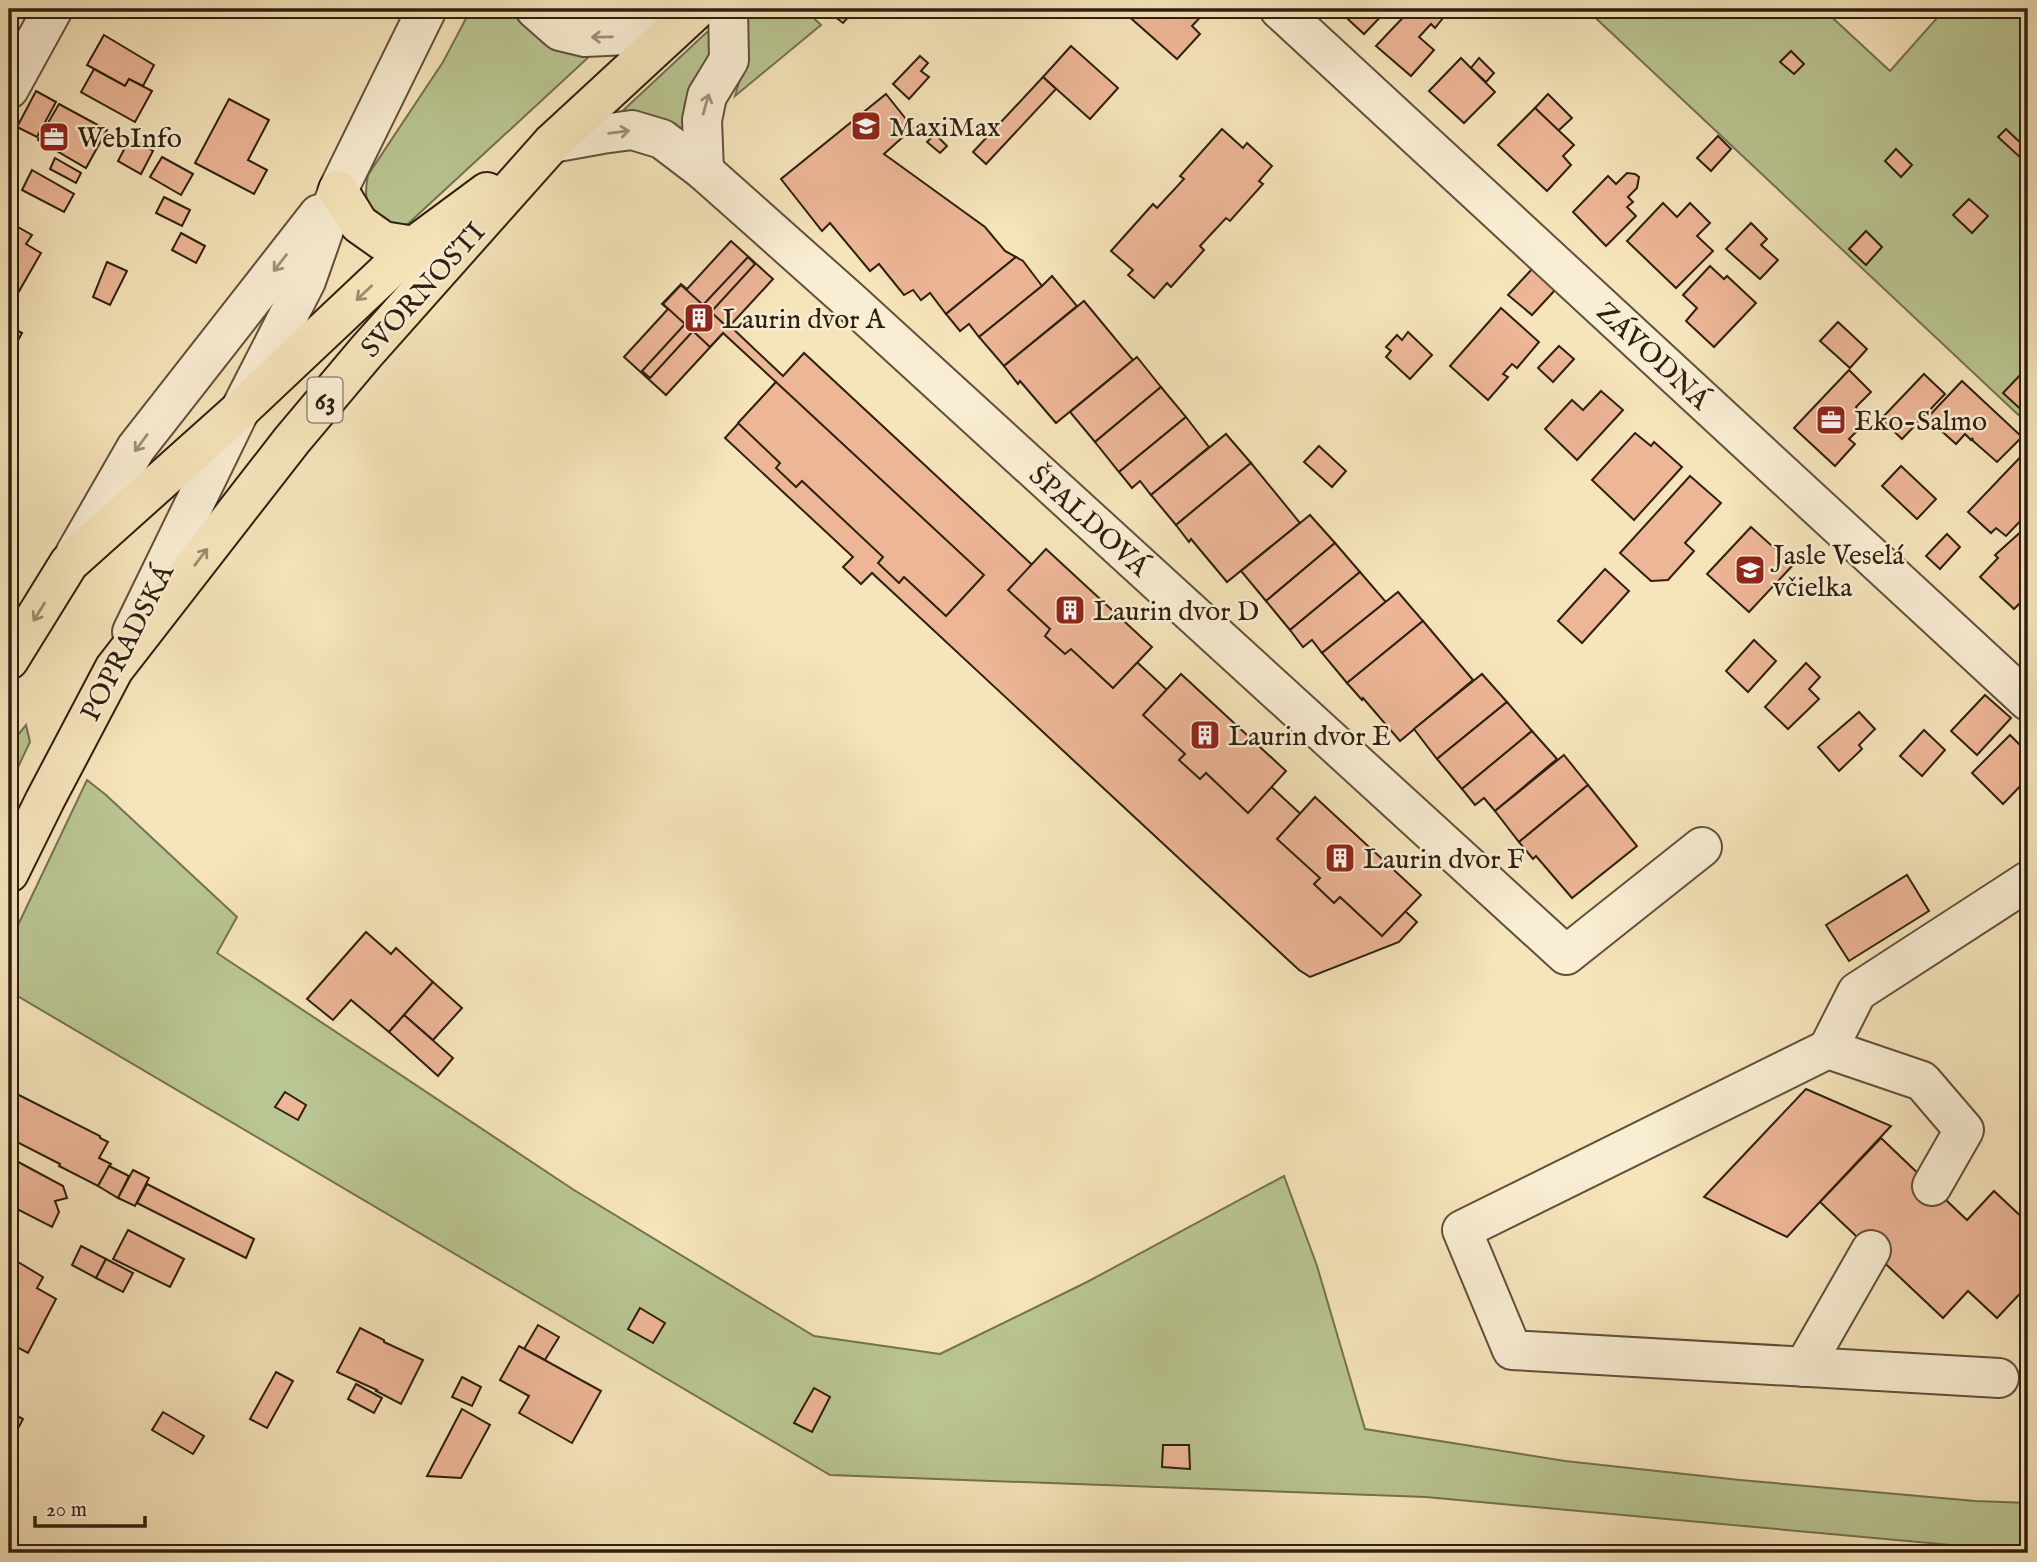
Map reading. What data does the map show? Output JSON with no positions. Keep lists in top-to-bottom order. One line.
{"streets":{"main road":["SVORNOSTI","63","POPRADSKÁ"],"street":["ZÁVODNÁ","ŠPALDOVÁ"]},"crossings":[["SVORNOSTI","ŠPALDOVÁ"],["SVORNOSTI","POPRADSKÁ"]],"places":{"school or university":["MaxiMax","Jasle Veselá včielka"],"office":["WebInfo","Eko-Salmo"],"building":["Laurin dvor A","Laurin dvor D","Laurin dvor E","Laurin dvor F"]},"scale_bar":"20 m"}
